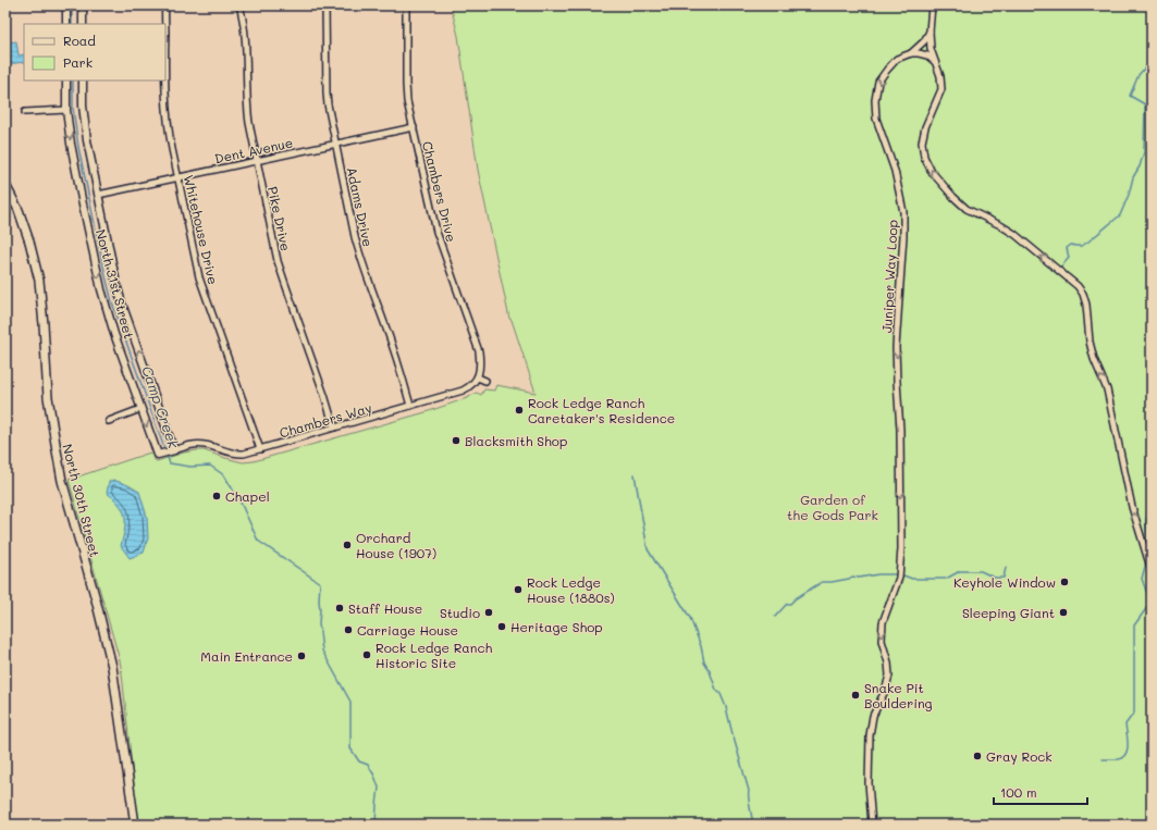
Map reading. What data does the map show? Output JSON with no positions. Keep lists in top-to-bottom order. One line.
{"streets":{"main road":["North 30th Street"],"street":["Dent Avenue","Chambers Drive","Adams Drive","Pike Drive","Whitehouse Drive","Juniper Way Loop","North 31st Street","Chambers Way"]},"crossings":[["Dent Avenue","Chambers Drive"],["Dent Avenue","Adams Drive"],["Dent Avenue","Pike Drive"],["Dent Avenue","Whitehouse Drive"],["Dent Avenue","North 31st Street"],["Chambers Drive","Chambers Way"],["Adams Drive","Chambers Way"],["Pike Drive","Chambers Way"],["Whitehouse Drive","Chambers Way"],["North 31st Street","Chambers Way"]],"one_way":["Juniper Way Loop"],"water":["Camp Creek"],"parks":["Garden of the Gods Park"],"places":["Rock Ledge Ranch Caretaker's Residence","Blacksmith Shop","Chapel","Orchard House (1907)","Keyhole Window","Rock Ledge House (1880s)","Staff House","Studio","Sleeping Giant","Heritage Shop","Carriage House","Rock Ledge Ranch Historic Site","Main Entrance","Snake Pit Bouldering","Gray Rock"],"legend":["Road","Park"],"scale_bar":"100 m"}
